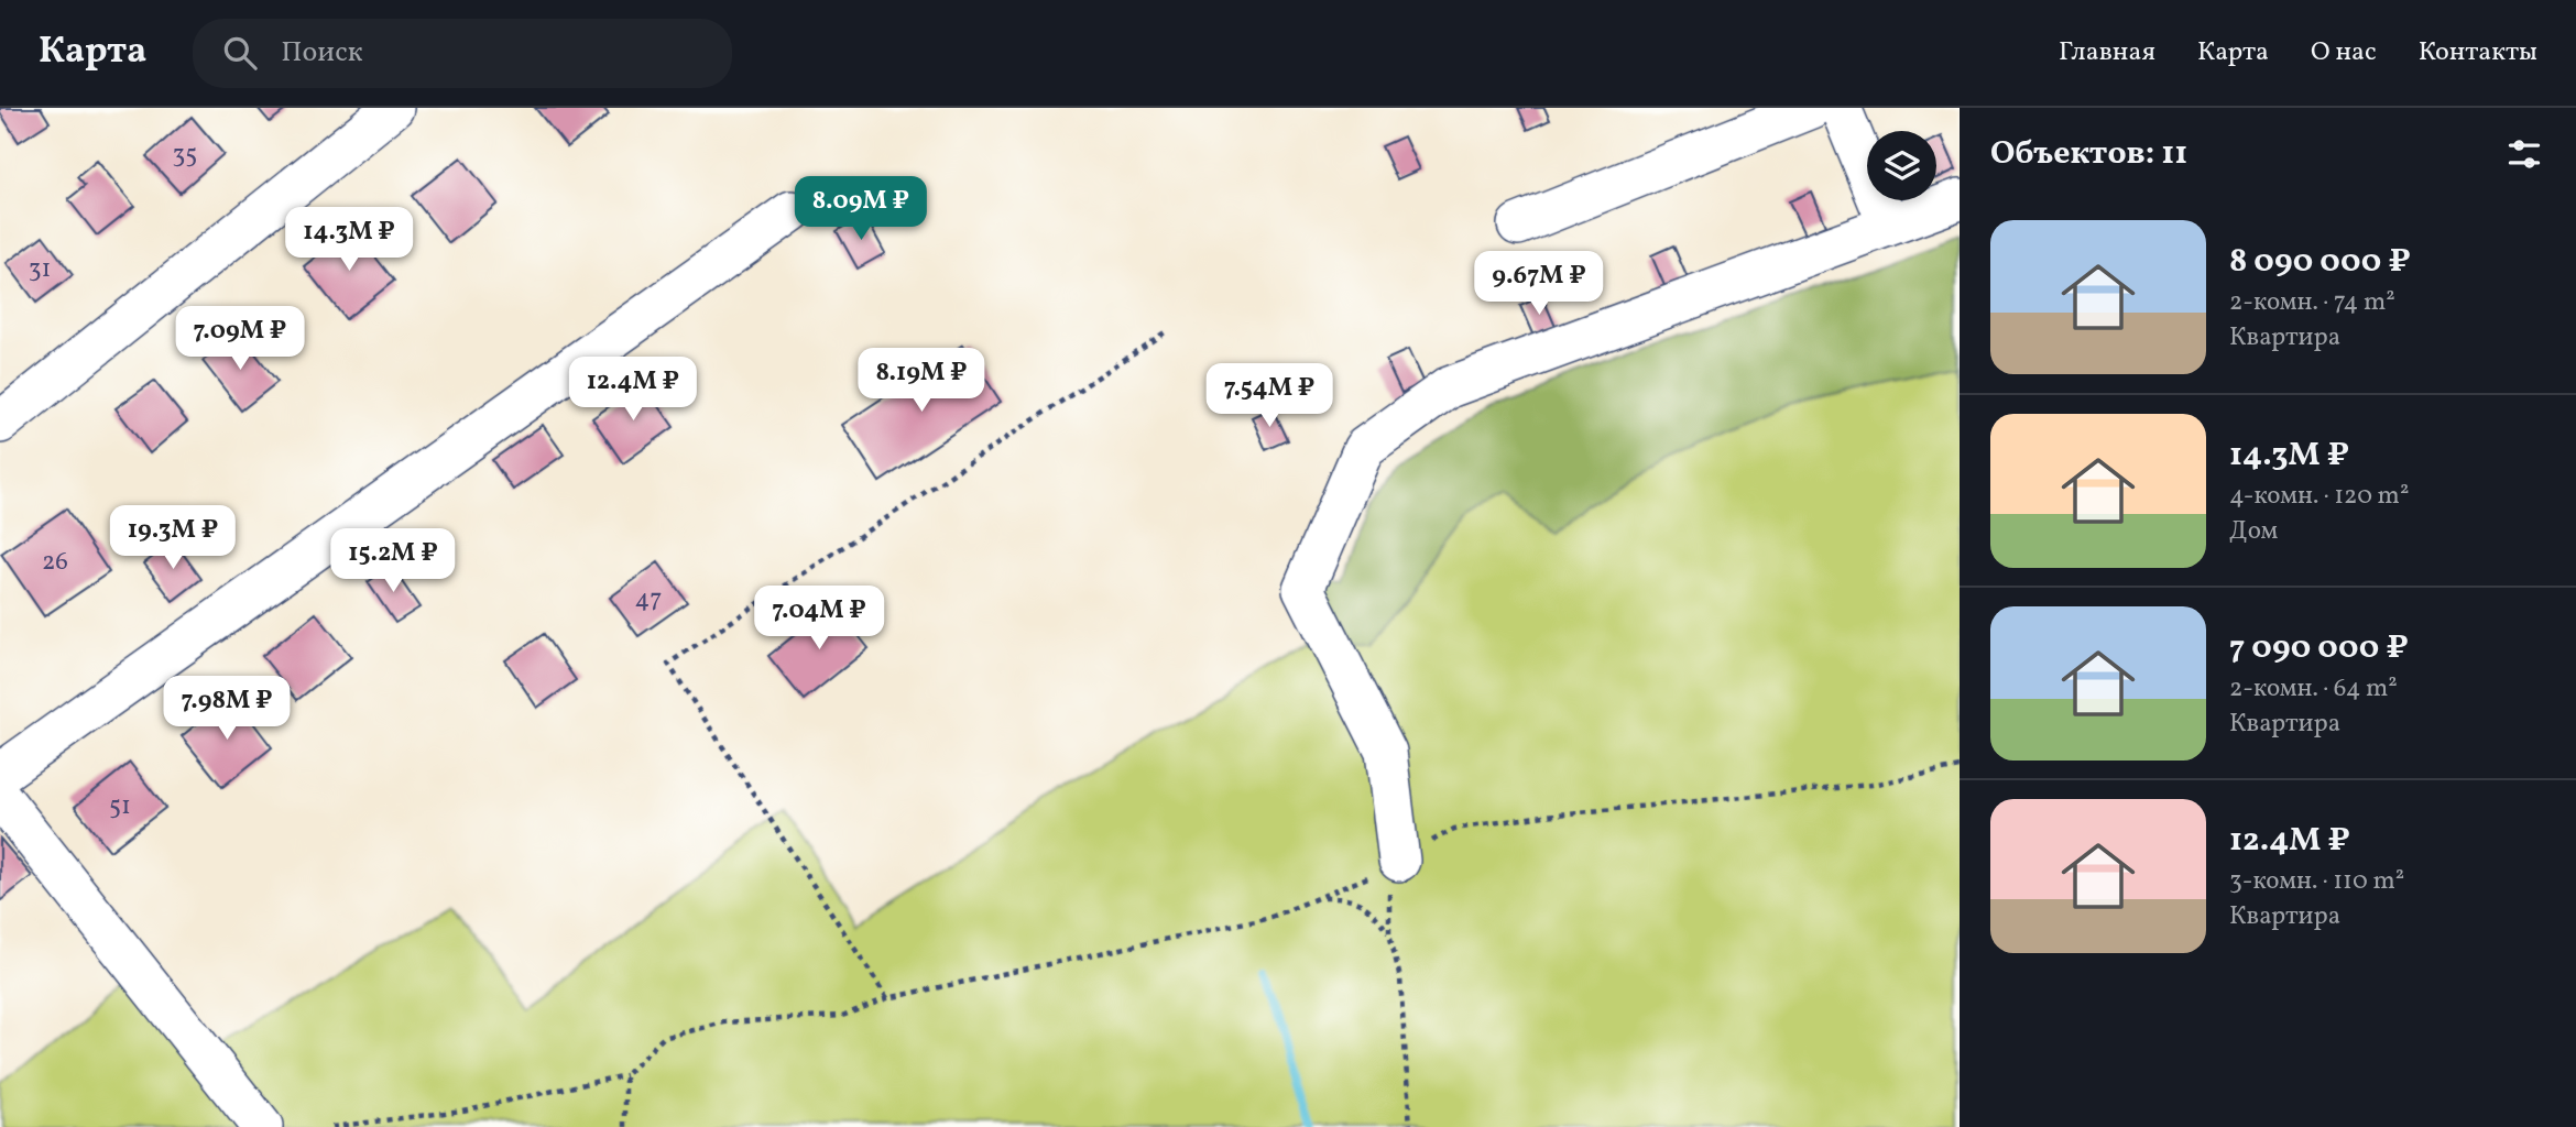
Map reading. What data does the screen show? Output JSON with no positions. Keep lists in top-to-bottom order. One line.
{"house_numbers":["35","31","26","47","51"],"page":{"header":"Карта","search":"Поиск","nav":["Главная","Карта","О нас","Контакты"],"heading":"Объектов: 11","price":["8.09M ₽","14.3M ₽","9.67M ₽","7.09M ₽","8.19M ₽","12.4M ₽","7.54M ₽","19.3M ₽","15.2M ₽","7.04M ₽","7.98M ₽"],"list":[{"name":"8 090 000 ₽","note":"2-комн. · 74 m² · Квартира"},{"name":"14.3M ₽","note":"4-комн. · 120 m² · Дом"},{"name":"7 090 000 ₽","note":"2-комн. · 64 m² · Квартира"},{"name":"12.4M ₽","note":"3-комн. · 110 m² · Квартира"}]}}
